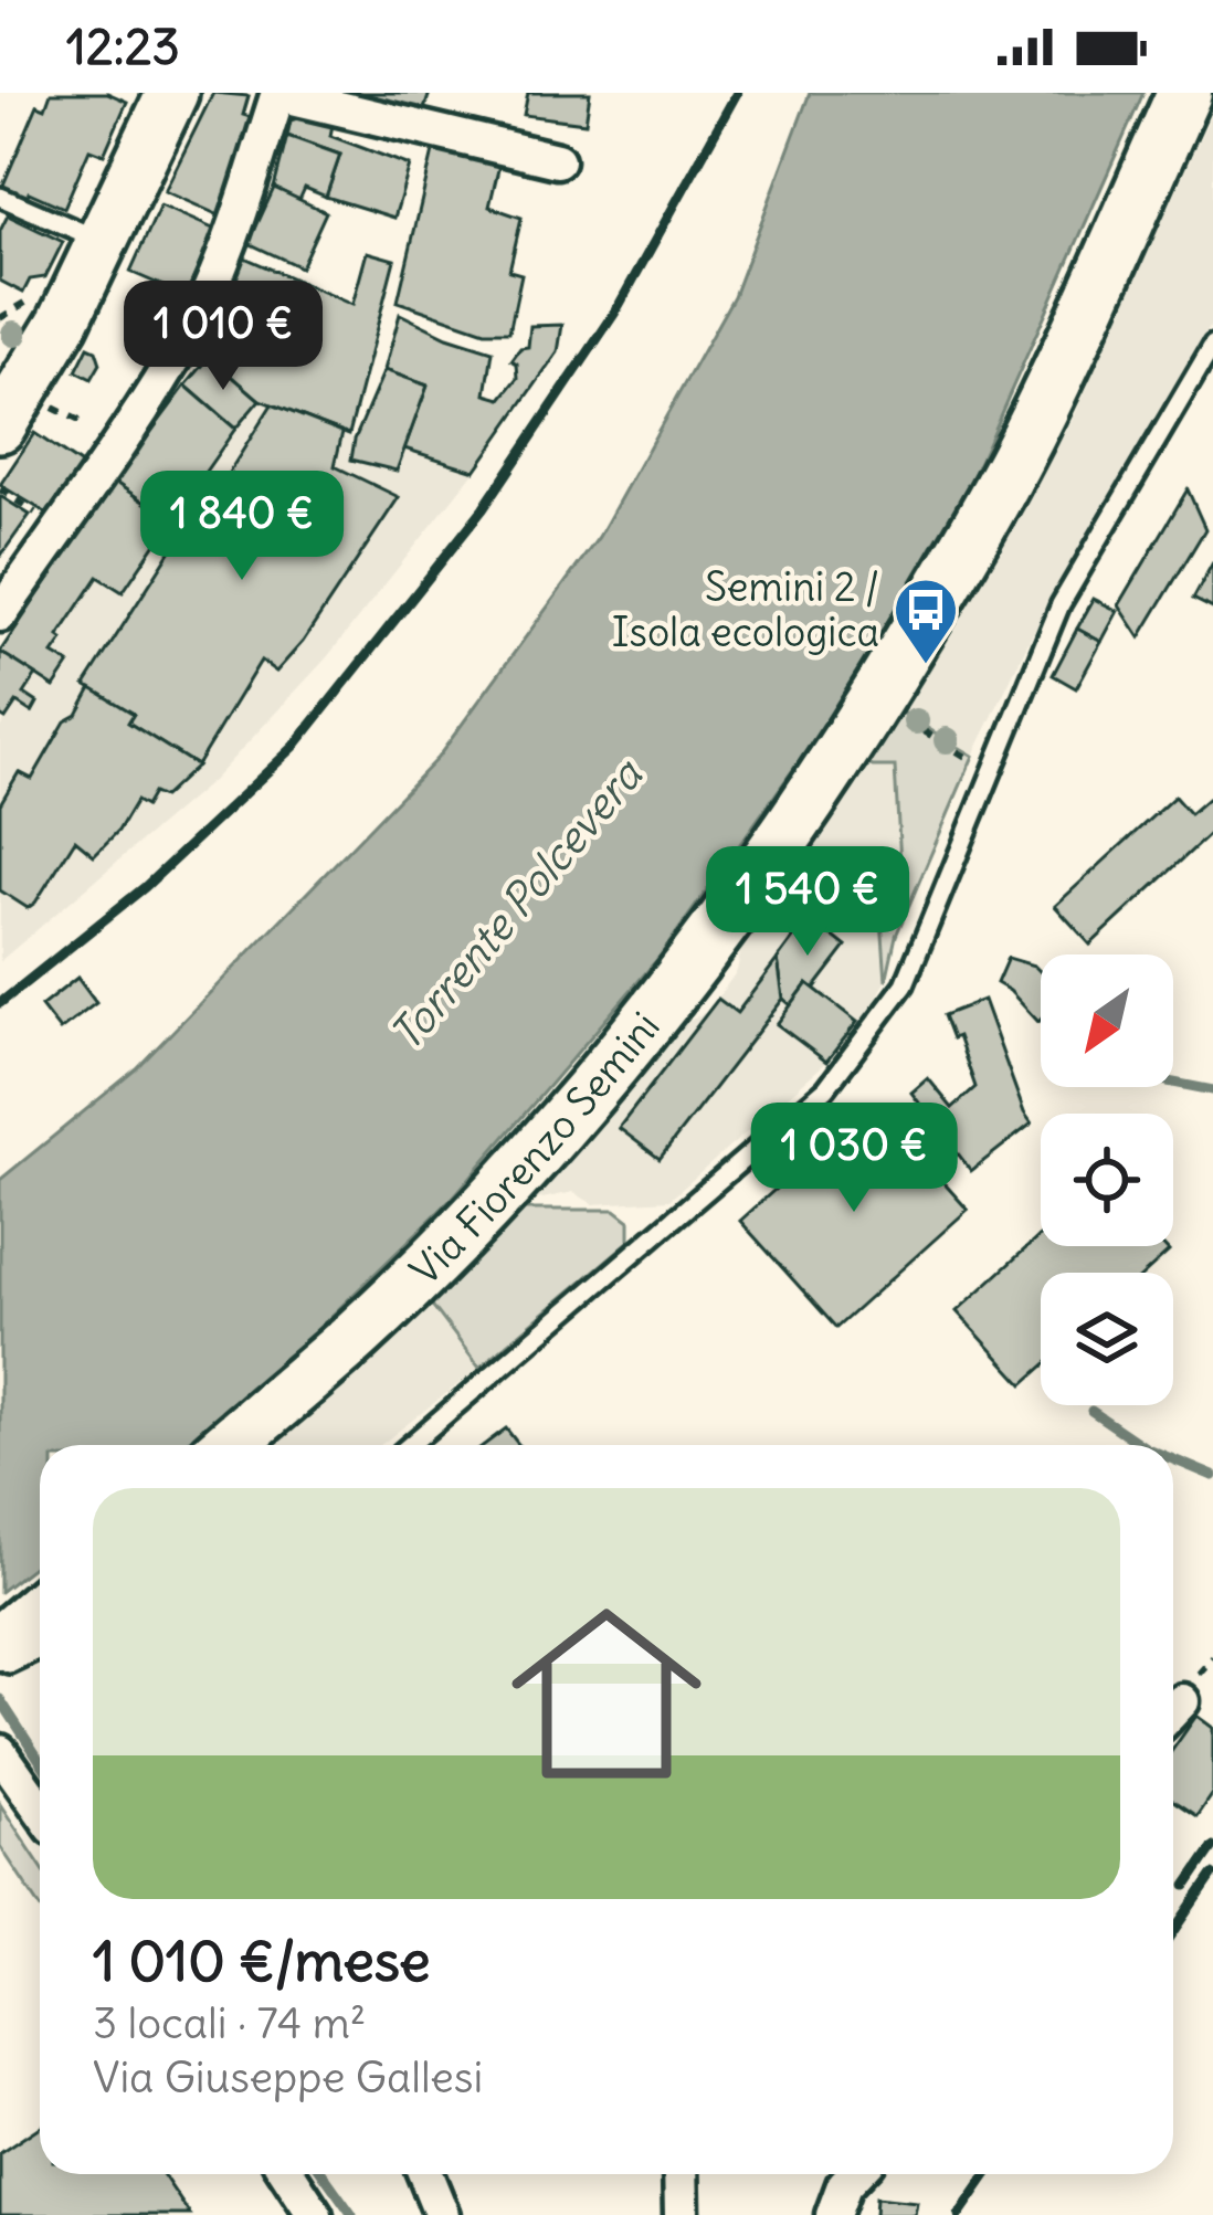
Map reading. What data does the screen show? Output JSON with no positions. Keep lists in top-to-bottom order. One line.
{"streets":{"main road":["Via Fiorenzo Semini"]},"water":["Torrente Polcevera"],"places":{"bus stop":["Semini 2 / Isola ecologica"]},"north":"bottom left","page":{"status":"12:23","price":["1 010 €","1 840 €","1 540 €","1 030 €"],"list":[{"name":"1 010 €/mese","note":"3 locali · 74 m² · Via Giuseppe Gallesi"}]}}
